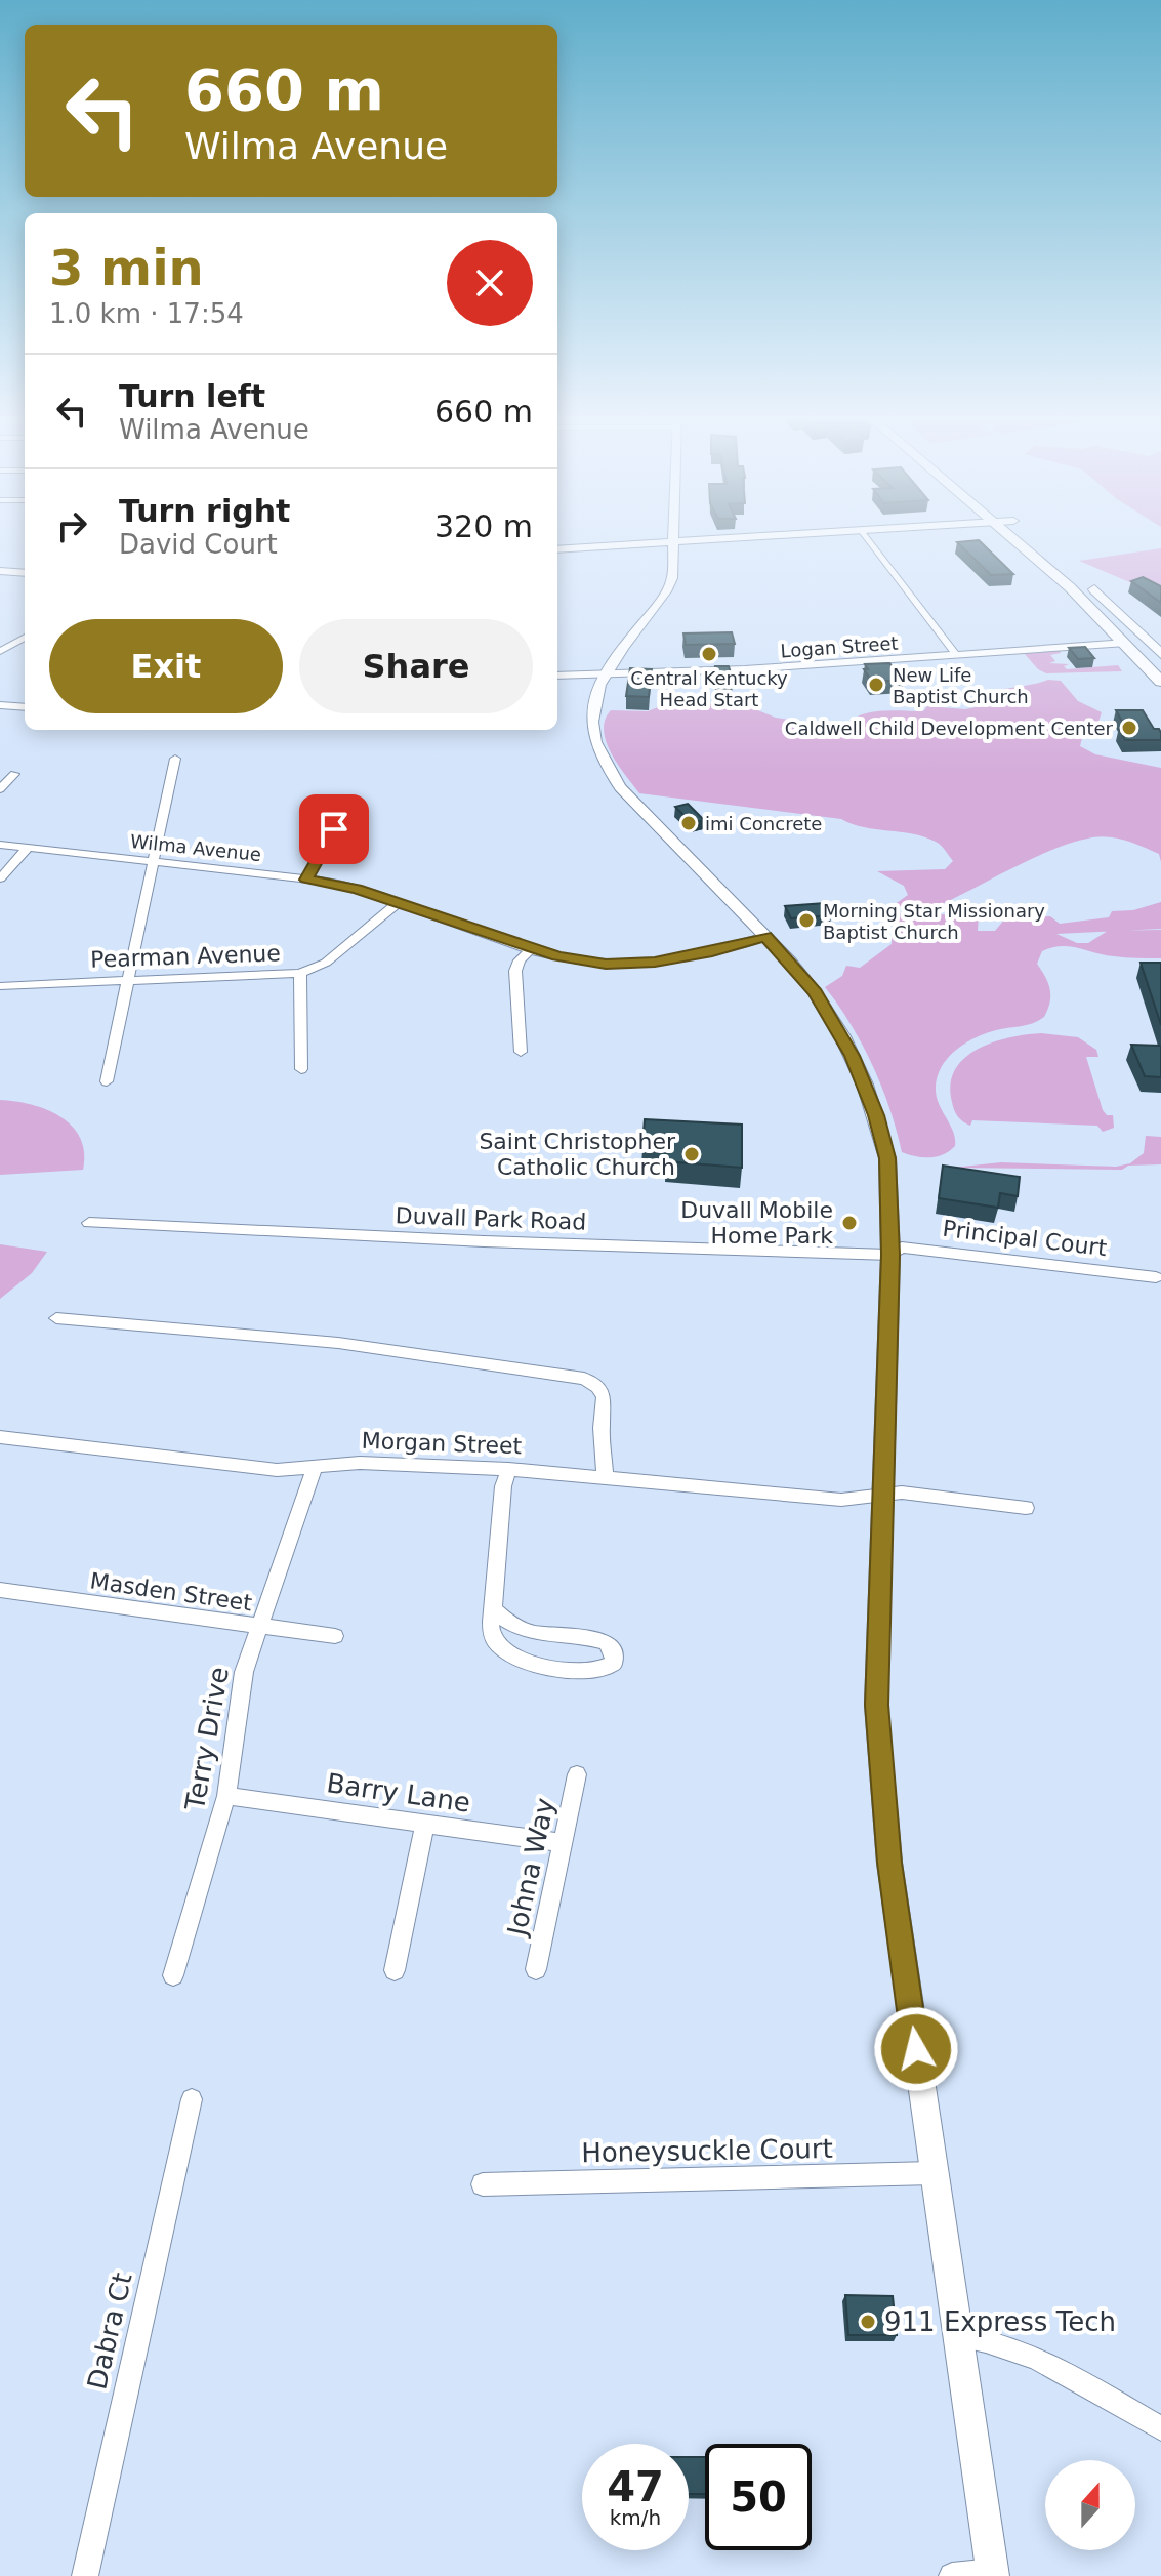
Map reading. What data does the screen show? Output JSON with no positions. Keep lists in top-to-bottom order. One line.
{"streets":{"street":["Logan Street","Wilma Avenue","Pearman Avenue","Duvall Park Road","Principal Court","Morgan Street","Masden Street","Terry Drive","Barry Lane","Johna Way","Honeysuckle Court","Dabra Ct"]},"crossings":[["Wilma Avenue","Pearman Avenue"],["Duvall Park Road","Principal Court"],["Morgan Street","Terry Drive"],["Masden Street","Terry Drive"],["Terry Drive","Barry Lane"],["Barry Lane","Johna Way"]],"places":["Central Kentucky Head Start","New Life Baptist Church","Caldwell Child Development Center","imi Concrete","Morning Star Missionary Baptist Church","Saint Christopher Catholic Church","Duvall Mobile Home Park","911 Express Tech"],"north":"top","page":{"turn":["660 m","Wilma Avenue"],"heading":["3 min","1.0 km · 17:54"],"list":[{"name":"Turn left","note":"Wilma Avenue","value":"660 m"},{"name":"Turn right","note":"David Court","value":"320 m"}],"buttons":["Exit","Share"],"speed":"47 km/h","limit":"50"}}
